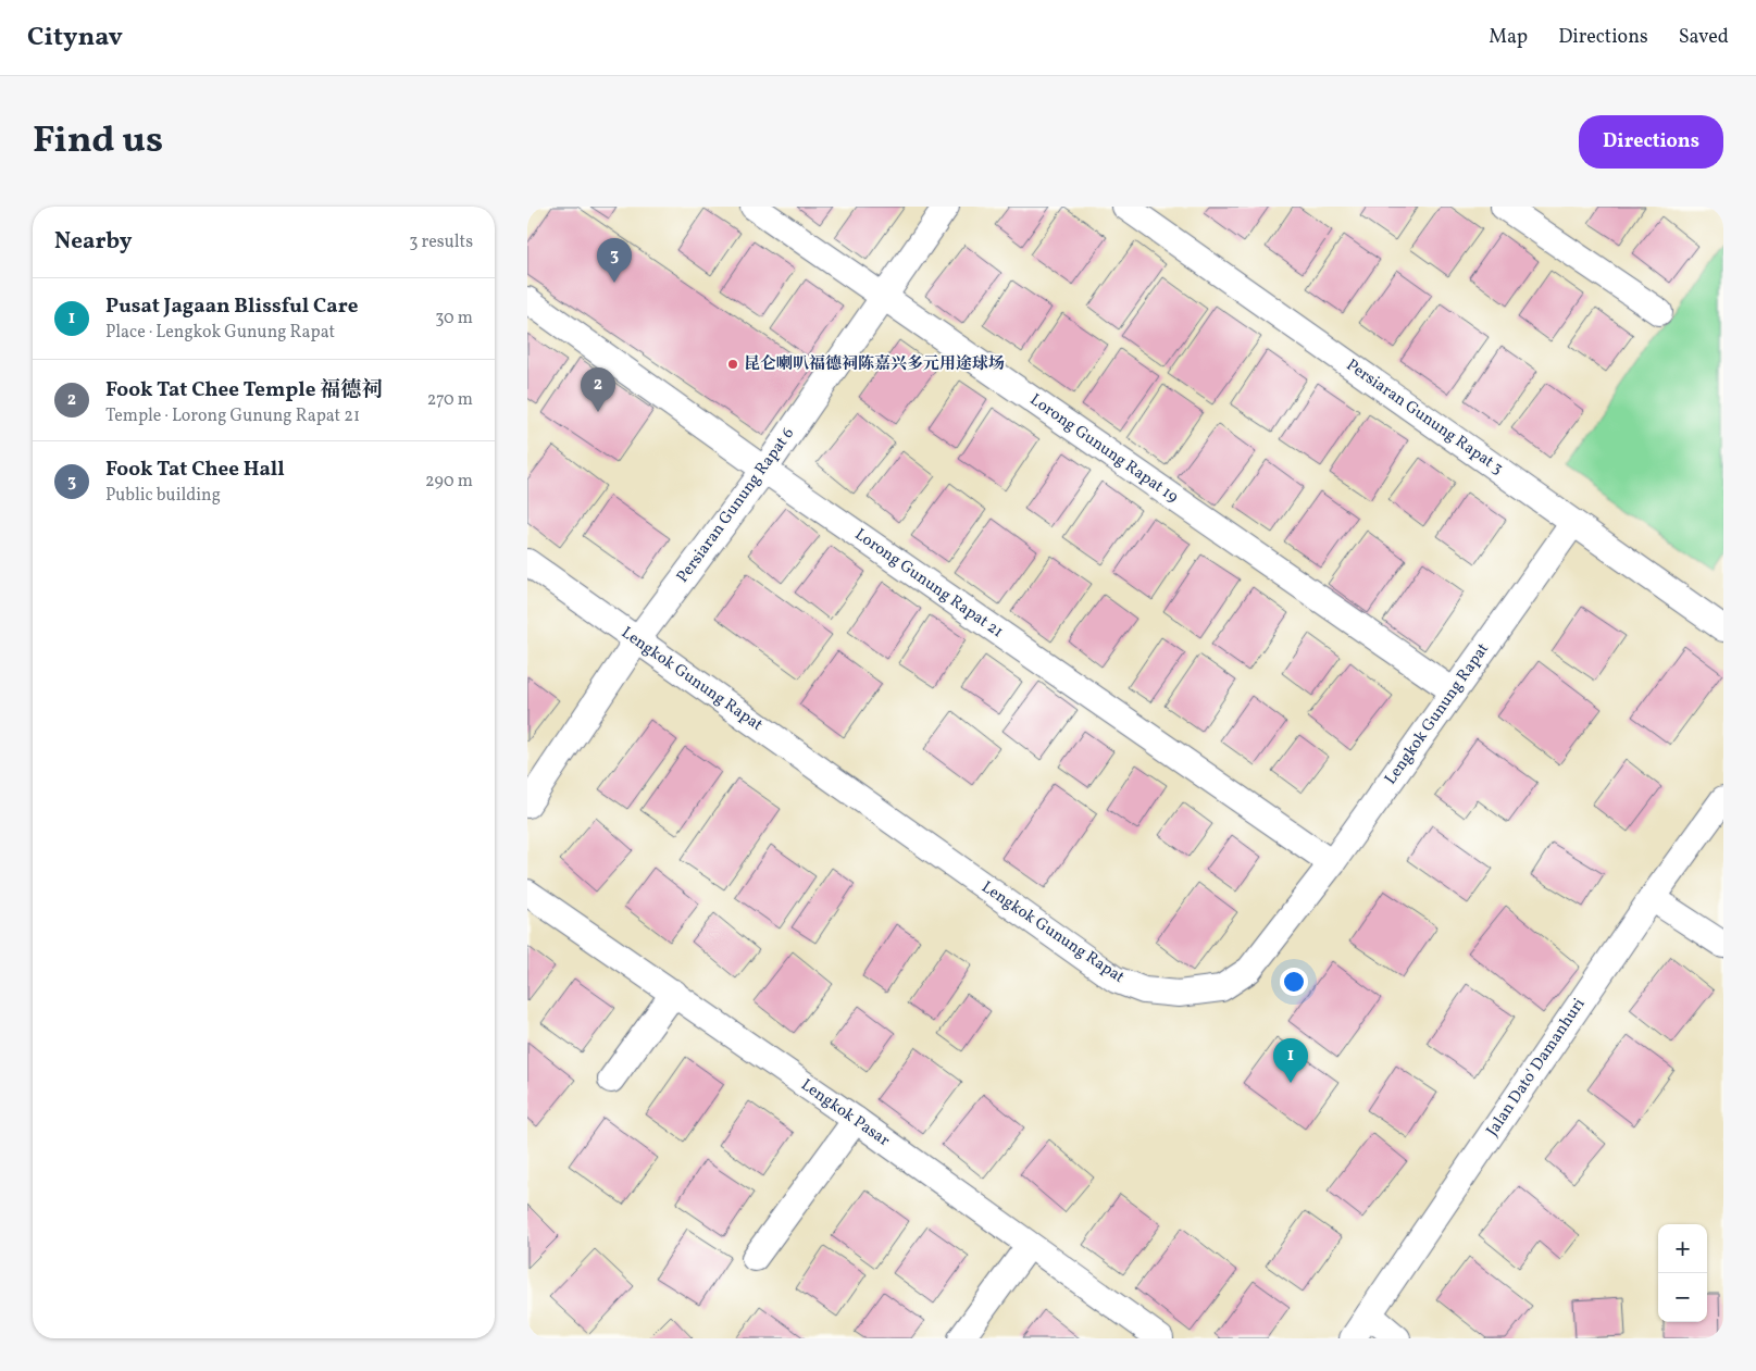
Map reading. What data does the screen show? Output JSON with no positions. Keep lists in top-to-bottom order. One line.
{"streets":{"street":["Persiaran Gunung Rapat 3","Lorong Gunung Rapat 19","Persiaran Gunung Rapat 6","Lorong Gunung Rapat 21","Lengkok Gunung Rapat","Jalan Dato' Damanhuri","Lengkok Pasar"]},"crossings":[["Persiaran Gunung Rapat 3","Lengkok Gunung Rapat"],["Lorong Gunung Rapat 19","Persiaran Gunung Rapat 6"],["Lorong Gunung Rapat 19","Lengkok Gunung Rapat"],["Persiaran Gunung Rapat 6","Lorong Gunung Rapat 21"],["Persiaran Gunung Rapat 6","Lengkok Gunung Rapat"],["Lorong Gunung Rapat 21","Lengkok Gunung Rapat"]],"places":["昆仑喇叭福德祠陈嘉兴多元用途球场"],"page":{"header":"Citynav","nav":["Map","Directions","Saved"],"title":"Find us","buttons":"Directions","heading":["Nearby","3 results"],"pins":["3","2","1"],"list":[{"mark":"1","name":"Pusat Jagaan Blissful Care","note":"Place · Lengkok Gunung Rapat","value":"30 m"},{"mark":"2","name":"Fook Tat Chee Temple 福德祠","note":"Temple · Lorong Gunung Rapat 21","value":"270 m"},{"mark":"3","name":"Fook Tat Chee Hall","note":"Public building","value":"290 m"}],"map_buttons":["+","−"]}}
